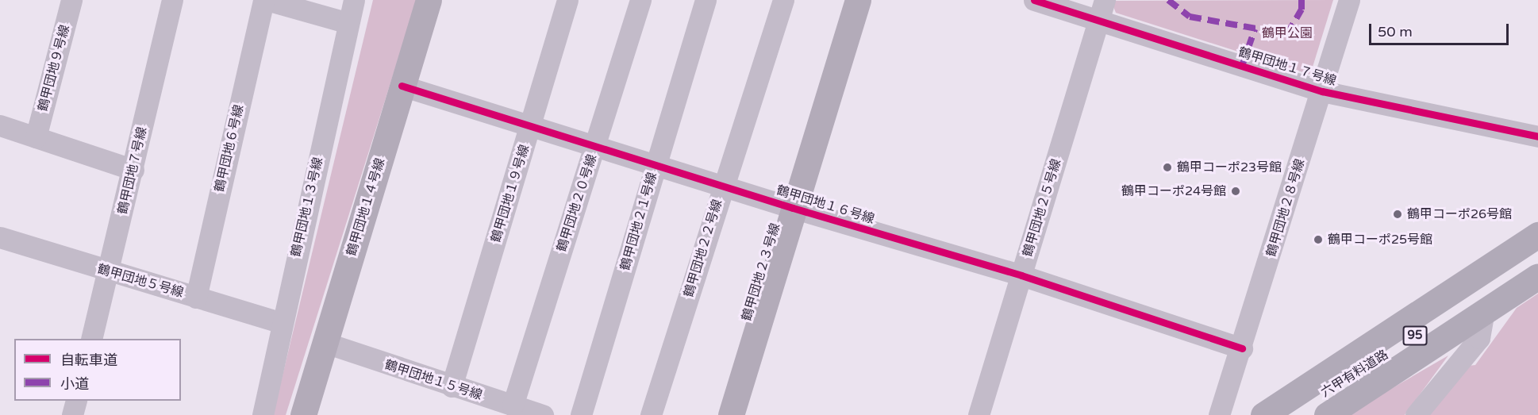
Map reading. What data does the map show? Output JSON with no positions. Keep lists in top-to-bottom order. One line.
{"streets":{"main road":["95","六甲有料道路"],"street":["鶴甲団地１７号線","鶴甲団地９号線","鶴甲団地６号線","鶴甲団地７号線","鶴甲団地１９号線","鶴甲団地２０号線","鶴甲団地１６号線","鶴甲団地１３号線","鶴甲団地１４号線","鶴甲団地２５号線","鶴甲団地２８号線","鶴甲団地２１号線","鶴甲団地２２号線","鶴甲団地２３号線","鶴甲団地５号線","鶴甲団地１５号線"]},"crossings":[["鶴甲団地１７号線","鶴甲団地２５号線"],["鶴甲団地１７号線","鶴甲団地２８号線"],["鶴甲団地６号線","鶴甲団地５号線"],["鶴甲団地７号線","鶴甲団地５号線"],["鶴甲団地１９号線","鶴甲団地１６号線"],["鶴甲団地１９号線","鶴甲団地１５号線"],["鶴甲団地２０号線","鶴甲団地１６号線"],["鶴甲団地２０号線","鶴甲団地１５号線"],["鶴甲団地１６号線","鶴甲団地１４号線"],["鶴甲団地１６号線","鶴甲団地２５号線"],["鶴甲団地１６号線","鶴甲団地２８号線"],["鶴甲団地１６号線","鶴甲団地２１号線"],["鶴甲団地１６号線","鶴甲団地２２号線"],["鶴甲団地１６号線","鶴甲団地２３号線"],["鶴甲団地１３号線","鶴甲団地５号線"],["鶴甲団地１４号線","鶴甲団地１５号線"]],"parks":["鶴甲公園"],"places":["鶴甲コーポ23号館","鶴甲コーポ24号館","鶴甲コーポ26号館","鶴甲コーポ25号館"],"legend":["自転車道","小道"],"scale_bar":"50 m"}
